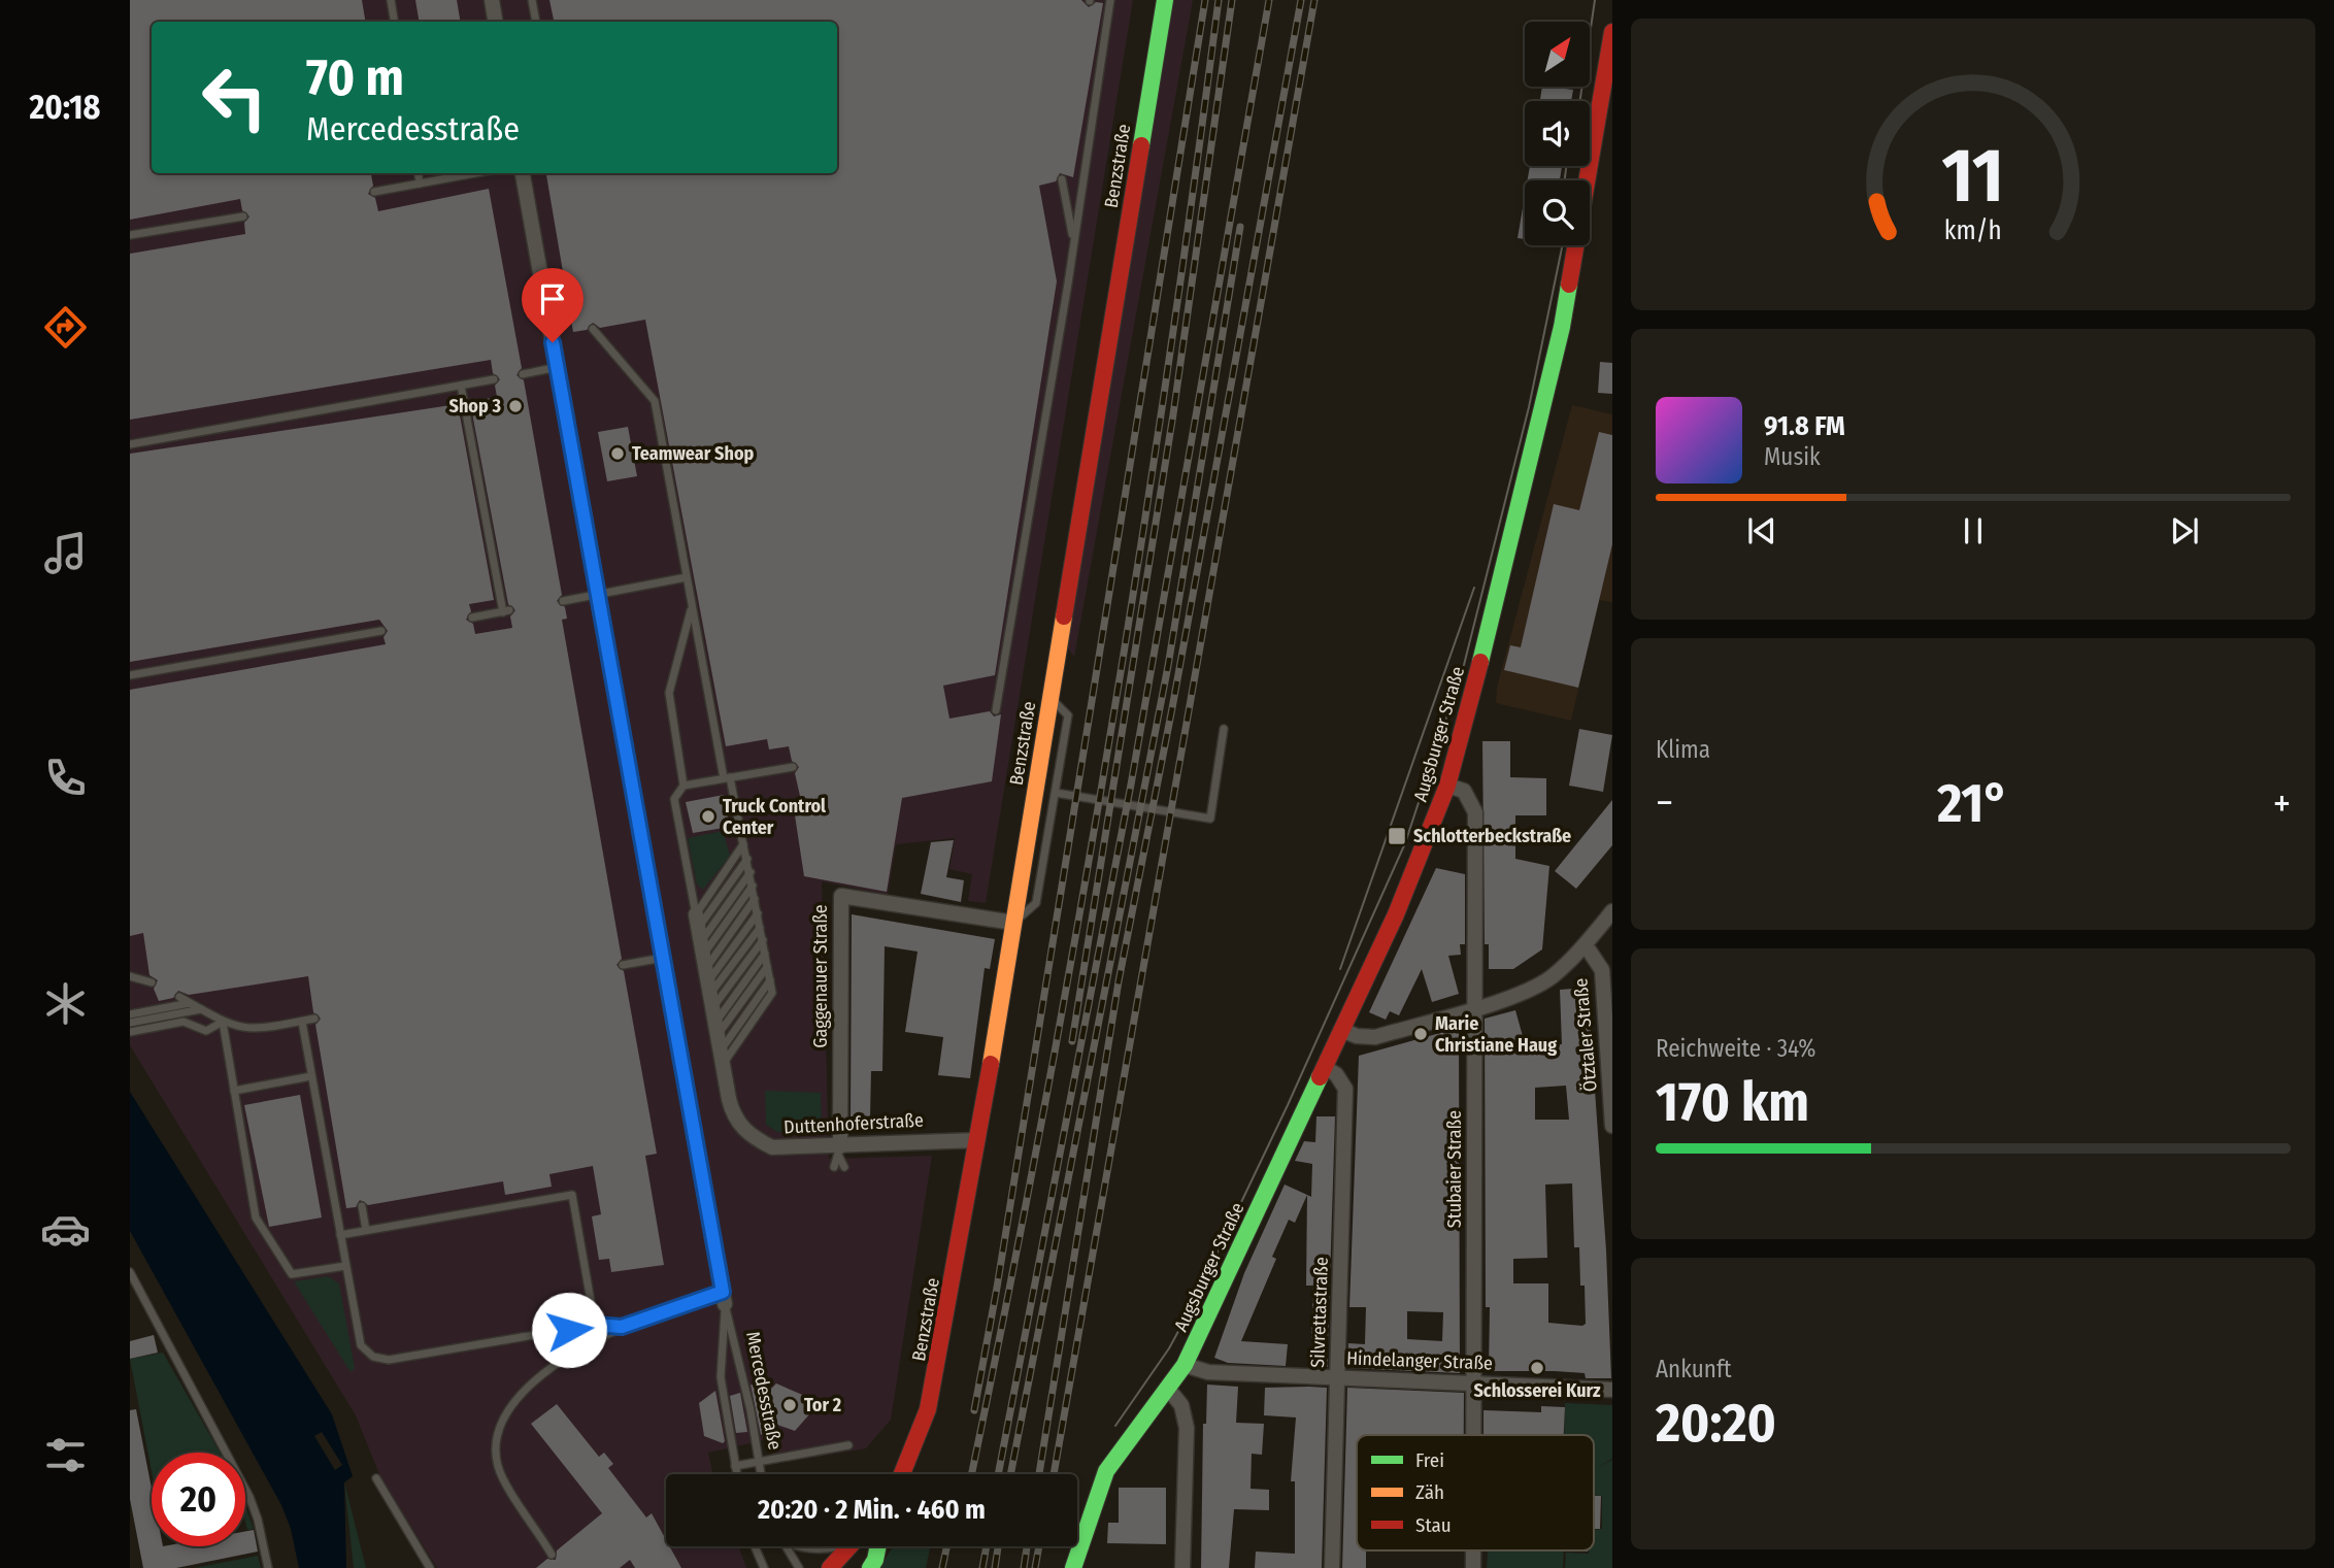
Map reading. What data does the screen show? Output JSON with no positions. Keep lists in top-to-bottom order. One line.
{"streets":{"main road":["Benzstraße","Augsburger Straße"],"street":["Gaggenauer Straße","Ötztaler Straße","Duttenhoferstraße","Stubaier Straße","Silvrettastraße","Hindelanger Straße","Mercedesstraße"]},"crossings":[["Benzstraße","Gaggenauer Straße"],["Benzstraße","Duttenhoferstraße"],["Augsburger Straße","Stubaier Straße"],["Augsburger Straße","Silvrettastraße"],["Augsburger Straße","Hindelanger Straße"],["Gaggenauer Straße","Duttenhoferstraße"],["Stubaier Straße","Hindelanger Straße"],["Silvrettastraße","Hindelanger Straße"]],"places":{"other":["Shop 3","Teamwear Shop","Truck Control Center","Marie Christiane Haug","Schlosserei Kurz","Tor 2"],"transit":["Schlotterbeckstraße"]},"legend":["Frei","Zäh","Stau"],"north":"top right","page":{"tabs":"20:18","turn":["70 m","Mercedesstraße"],"song":["91.8 FM","Musik"],"tile":["Klima",["Reichweite · 34%","170 km"],["Ankunft","20:20"]],"heat":["−","21°","+"],"limit":"20","trip":"20:20 · 2 Min. · 460 m","gauge":["11","km/h"]}}
